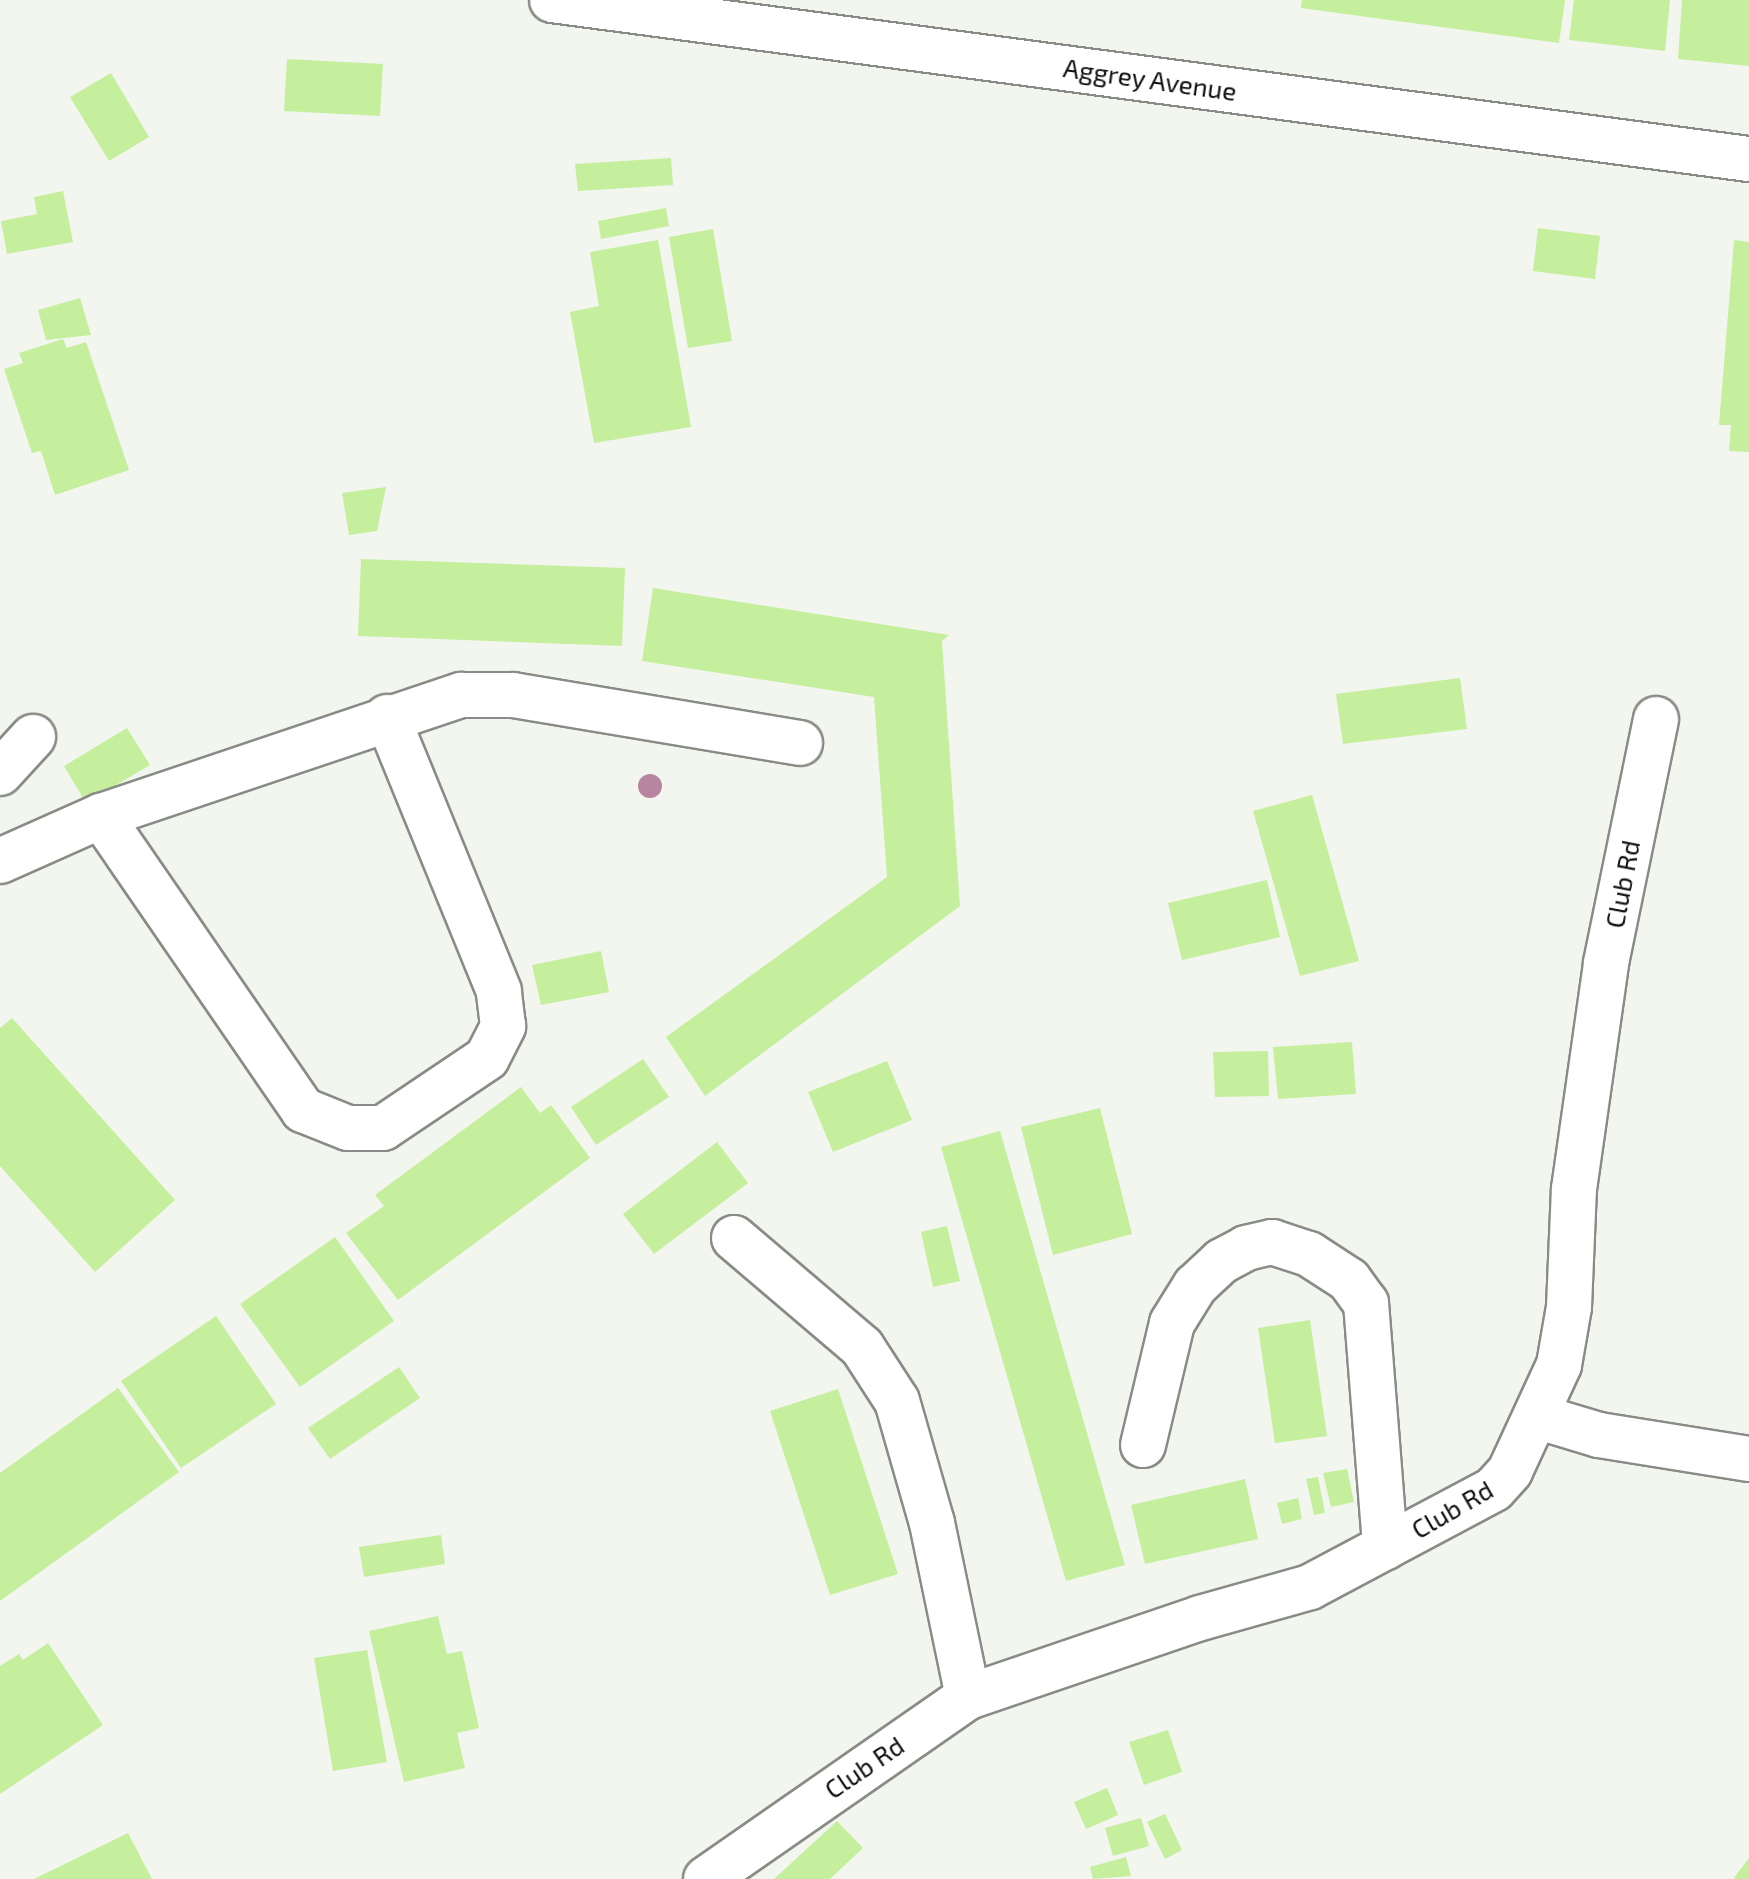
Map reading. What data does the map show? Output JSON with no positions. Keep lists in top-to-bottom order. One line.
{"streets":{"street":["Aggrey Avenue","Club Rd"]}}
